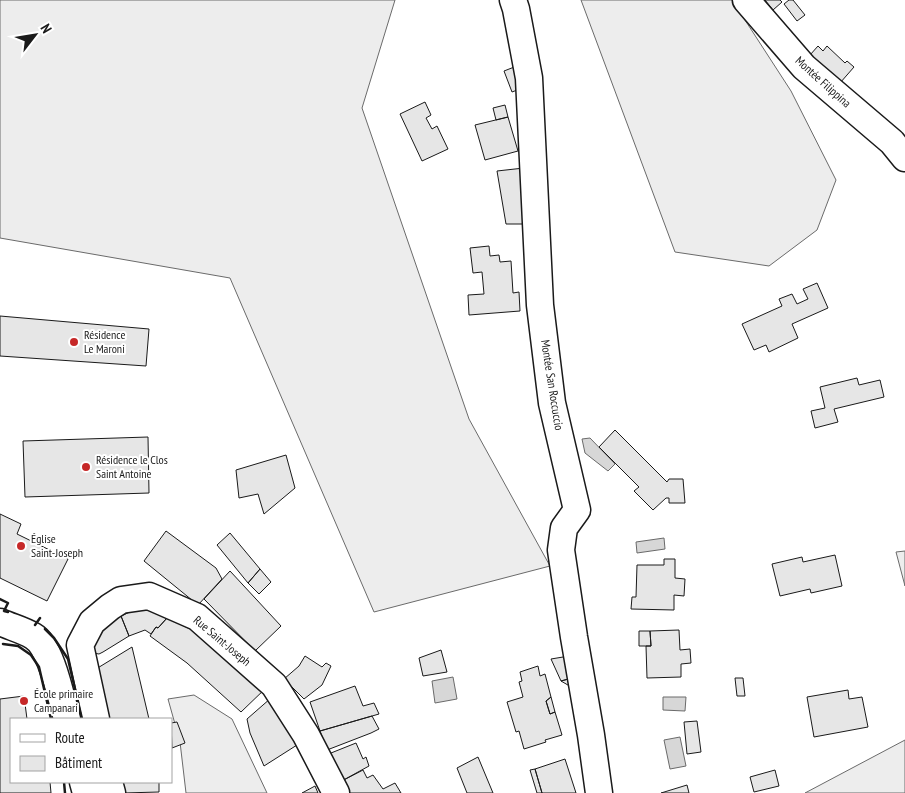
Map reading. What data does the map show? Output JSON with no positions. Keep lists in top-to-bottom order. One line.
{"streets":{"street":["Montée Filippina","Montée San Roccuccio","Rue Saint-Joseph"]},"places":["Résidence Le Maroni","Résidence le Clos Saint Antoine","Église Saint-Joseph","École primaire Campanari"],"legend":["Route","Bâtiment"],"north":"top right"}
